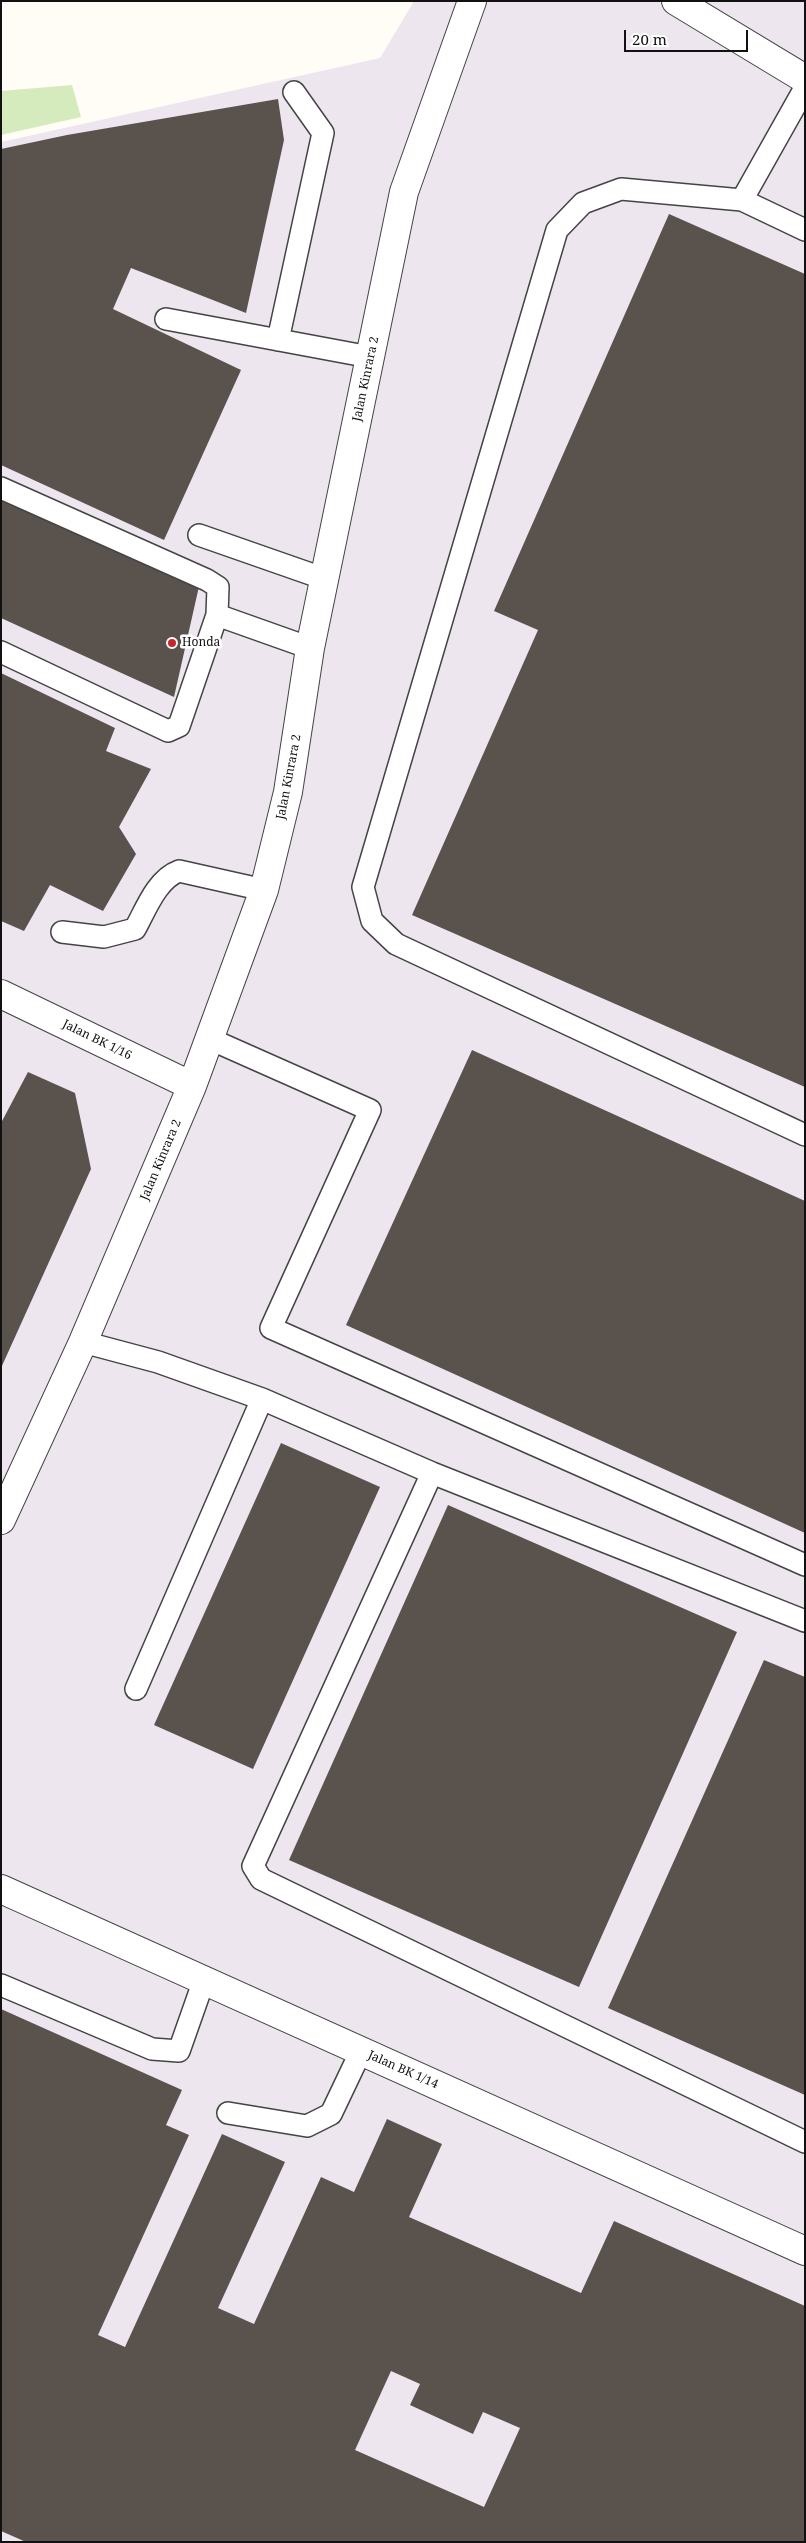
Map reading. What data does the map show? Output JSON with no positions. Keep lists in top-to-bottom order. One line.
{"streets":{"street":["Jalan Kinrara 2","Jalan BK 1/16","Jalan BK 1/14"]},"crossings":[["Jalan Kinrara 2","Jalan BK 1/16"]],"places":["Honda"],"scale_bar":"20 m"}
